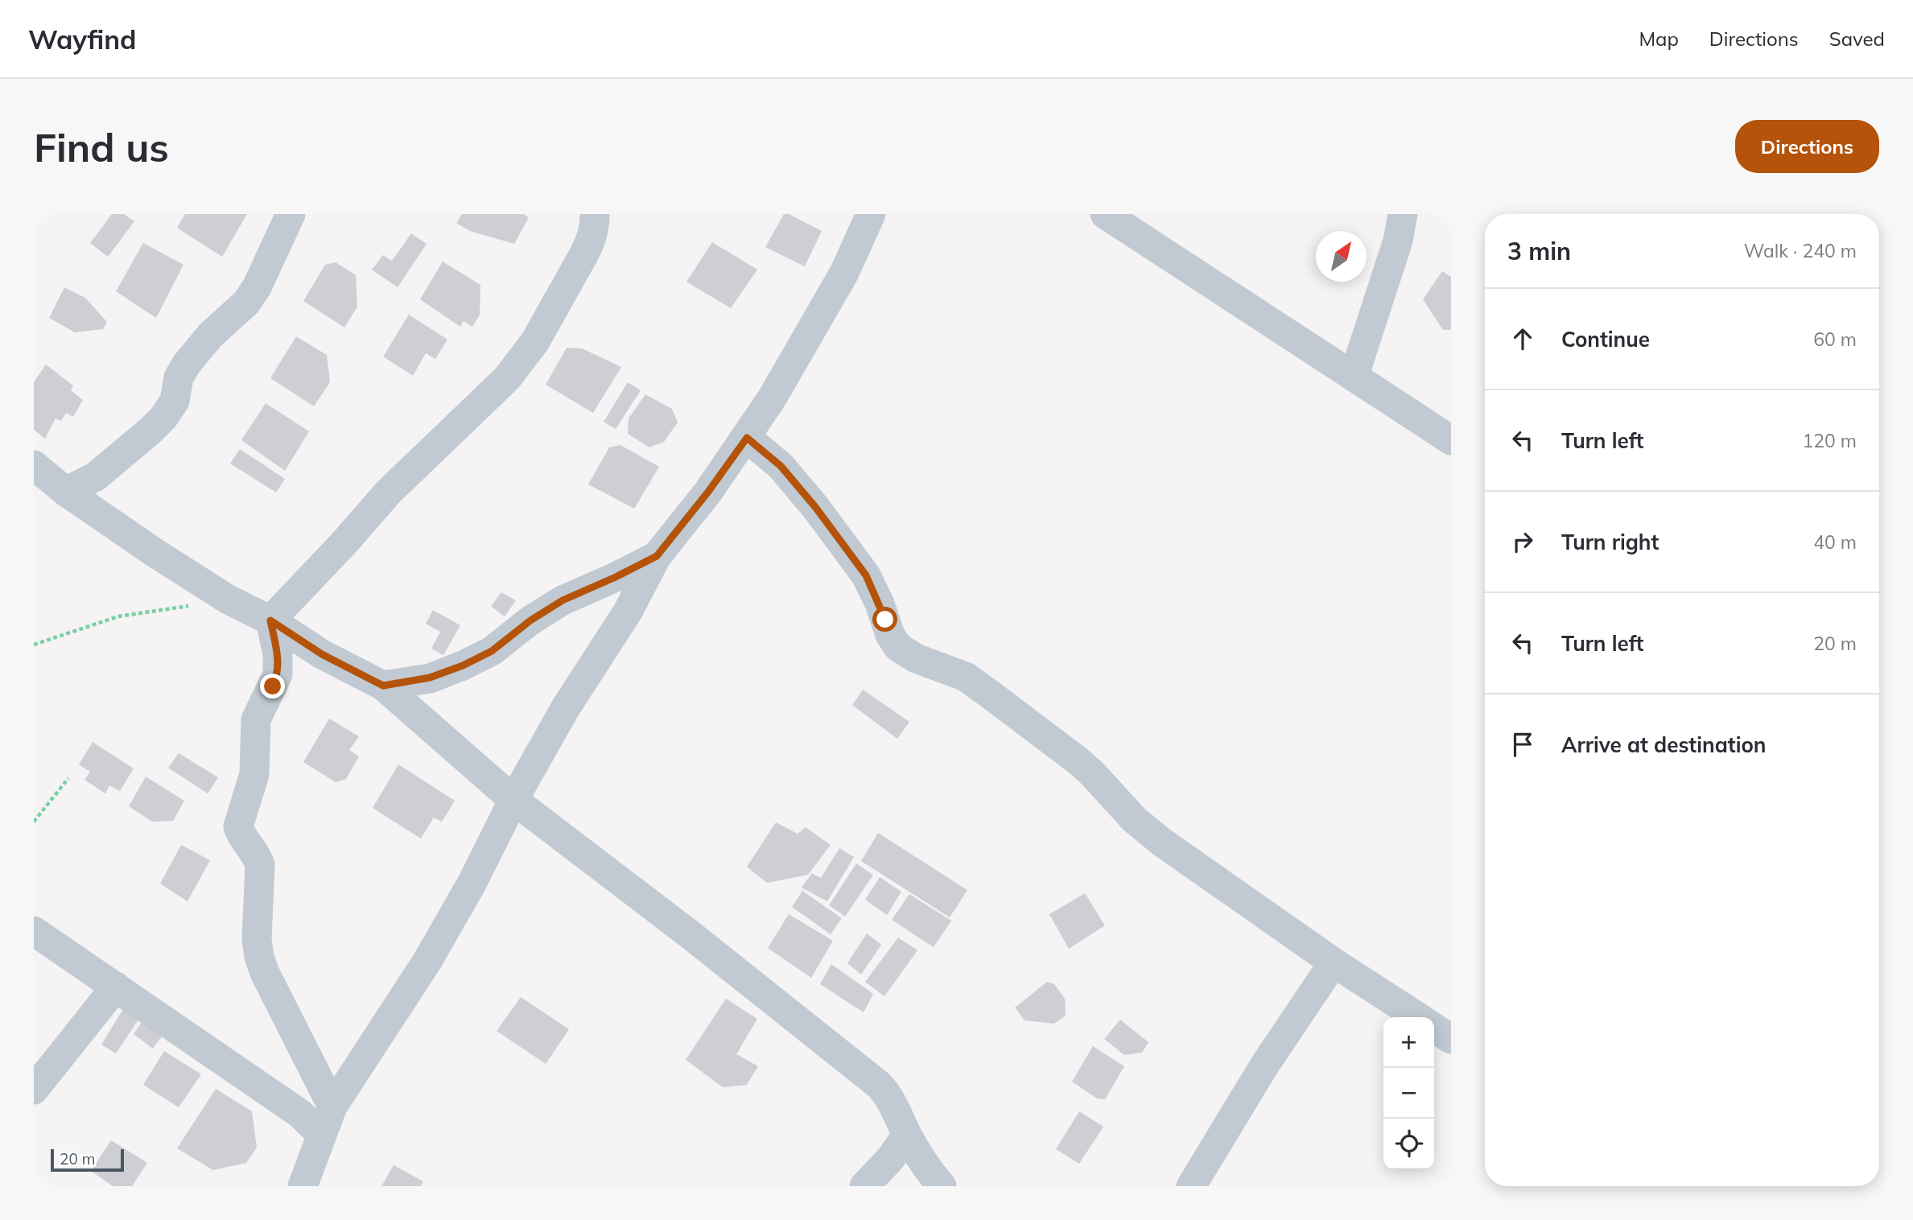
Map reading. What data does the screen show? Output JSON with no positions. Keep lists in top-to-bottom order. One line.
{"scale_bar":"20 m","north":"top right","page":{"header":"Wayfind","nav":["Map","Directions","Saved"],"buttons":"Directions","title":"Find us","heading":["3 min","Walk · 240 m"],"list":[["Continue","60 m"],["Turn left","120 m"],["Turn right","40 m"],["Turn left","20 m"],"Arrive at destination"],"map_buttons":["+","−"],"scale":"20 m"}}
